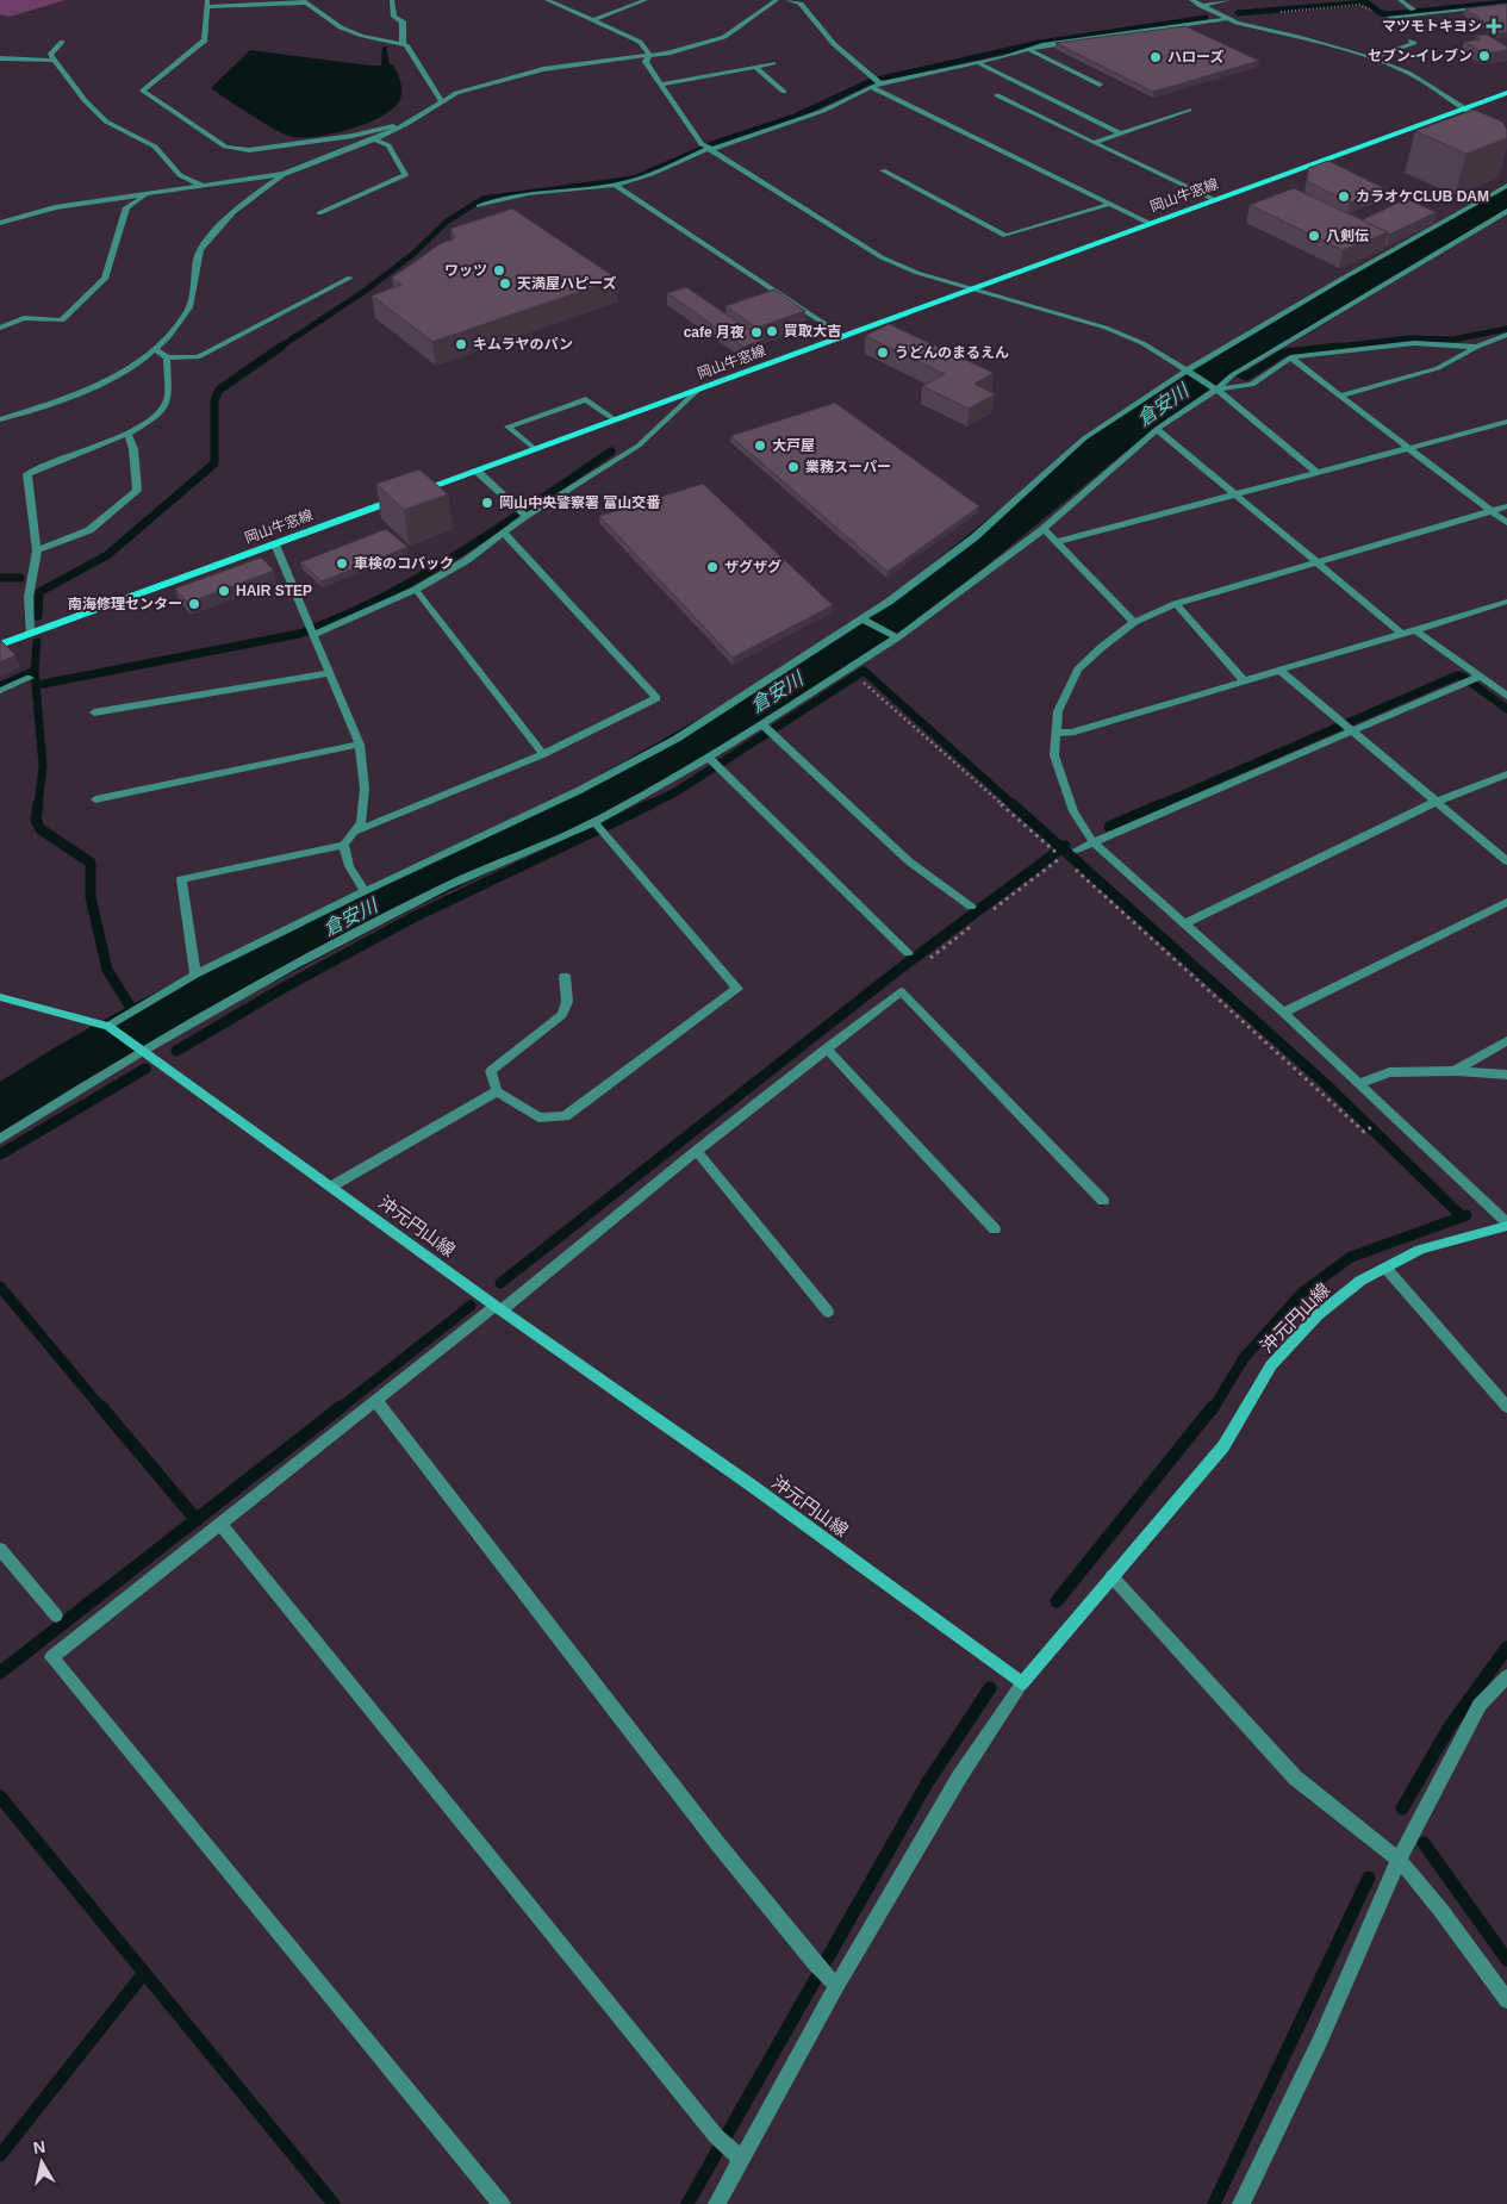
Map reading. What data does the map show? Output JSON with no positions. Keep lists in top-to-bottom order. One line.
{"streets":{"main road":["岡山牛窓線","沖元円山線"]},"water":["倉安川"],"places":{"health":["マツモトキヨシ"],"other":["セブン-イレブン","ハローズ","カラオケCLUB DAM","八剣伝","ワッツ","天満屋ハピーズ","買取大吉","cafe 月夜","キムラヤのパン","うどんのまるえん","大戸屋","業務スーパー","岡山中央警察署 富山交番","車検のコバック","ザグザグ","HAIR STEP","南海修理センター"]},"north":"top"}
